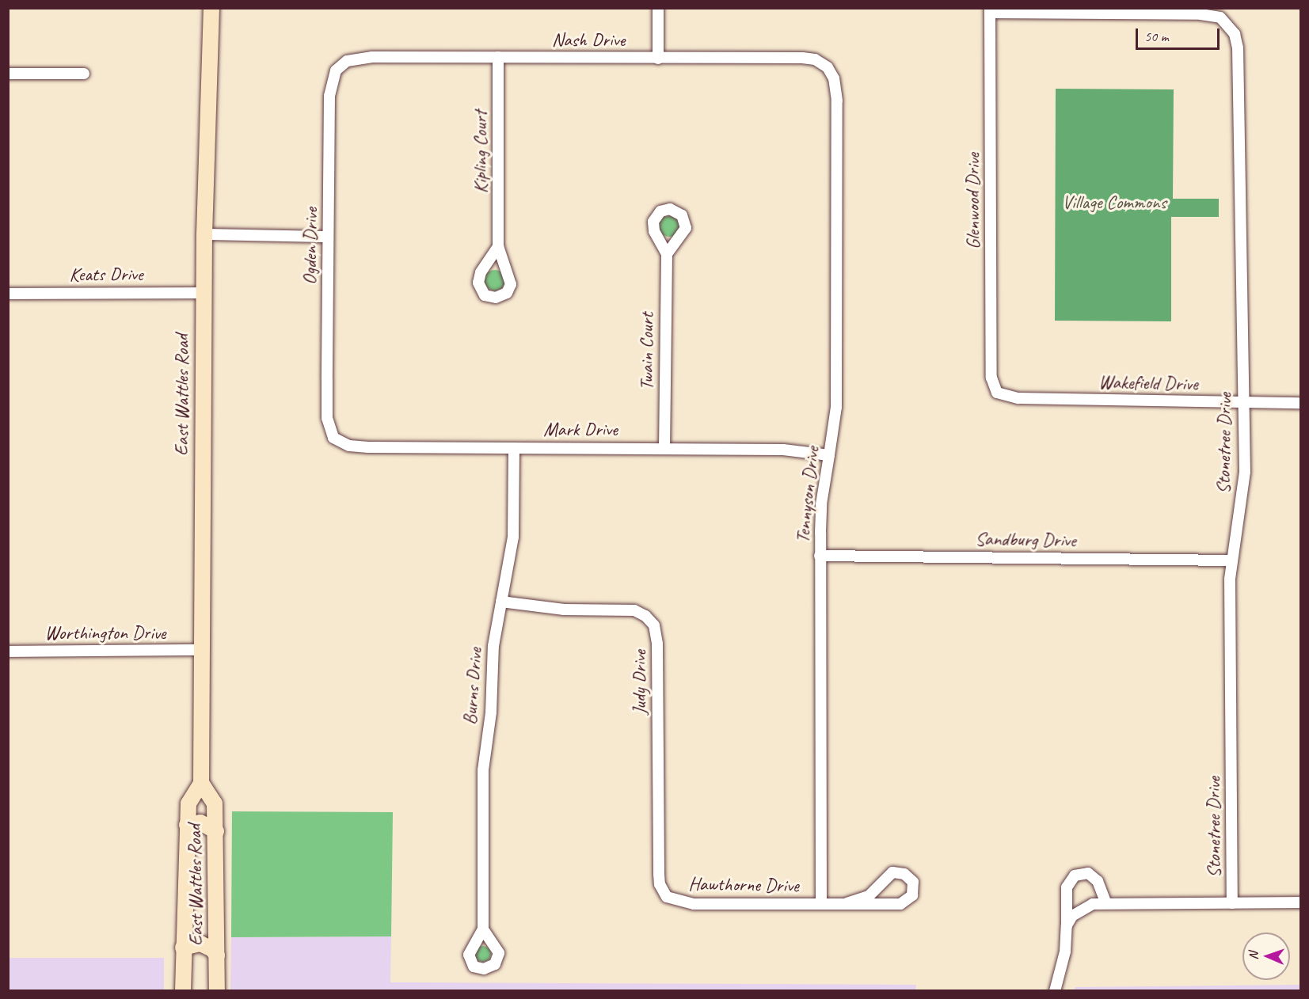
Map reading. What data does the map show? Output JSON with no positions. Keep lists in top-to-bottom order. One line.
{"streets":{"main road":["East Wattles Road"],"street":["Nash Drive","Kipling Court","Glenwood Drive","Ogden Drive","Keats Drive","Twain Court","Wakefield Drive","Mark Drive","Stonetree Drive","Tennyson Drive","Sandburg Drive","Worthington Drive","Judy Drive","Burns Drive","Hawthorne Drive"]},"crossings":[["Nash Drive","Kipling Court"],["Nash Drive","Ogden Drive"],["Nash Drive","Tennyson Drive"],["Glenwood Drive","Wakefield Drive"],["Glenwood Drive","Stonetree Drive"],["Ogden Drive","Mark Drive"],["Keats Drive","East Wattles Road"],["Twain Court","Mark Drive"],["Wakefield Drive","Stonetree Drive"],["East Wattles Road","Worthington Drive"],["Mark Drive","Tennyson Drive"],["Mark Drive","Burns Drive"],["Stonetree Drive","Sandburg Drive"],["Tennyson Drive","Sandburg Drive"],["Tennyson Drive","Hawthorne Drive"],["Judy Drive","Burns Drive"],["Judy Drive","Hawthorne Drive"]],"parks":["Village Commons"],"scale_bar":"50 m","north":"left"}
